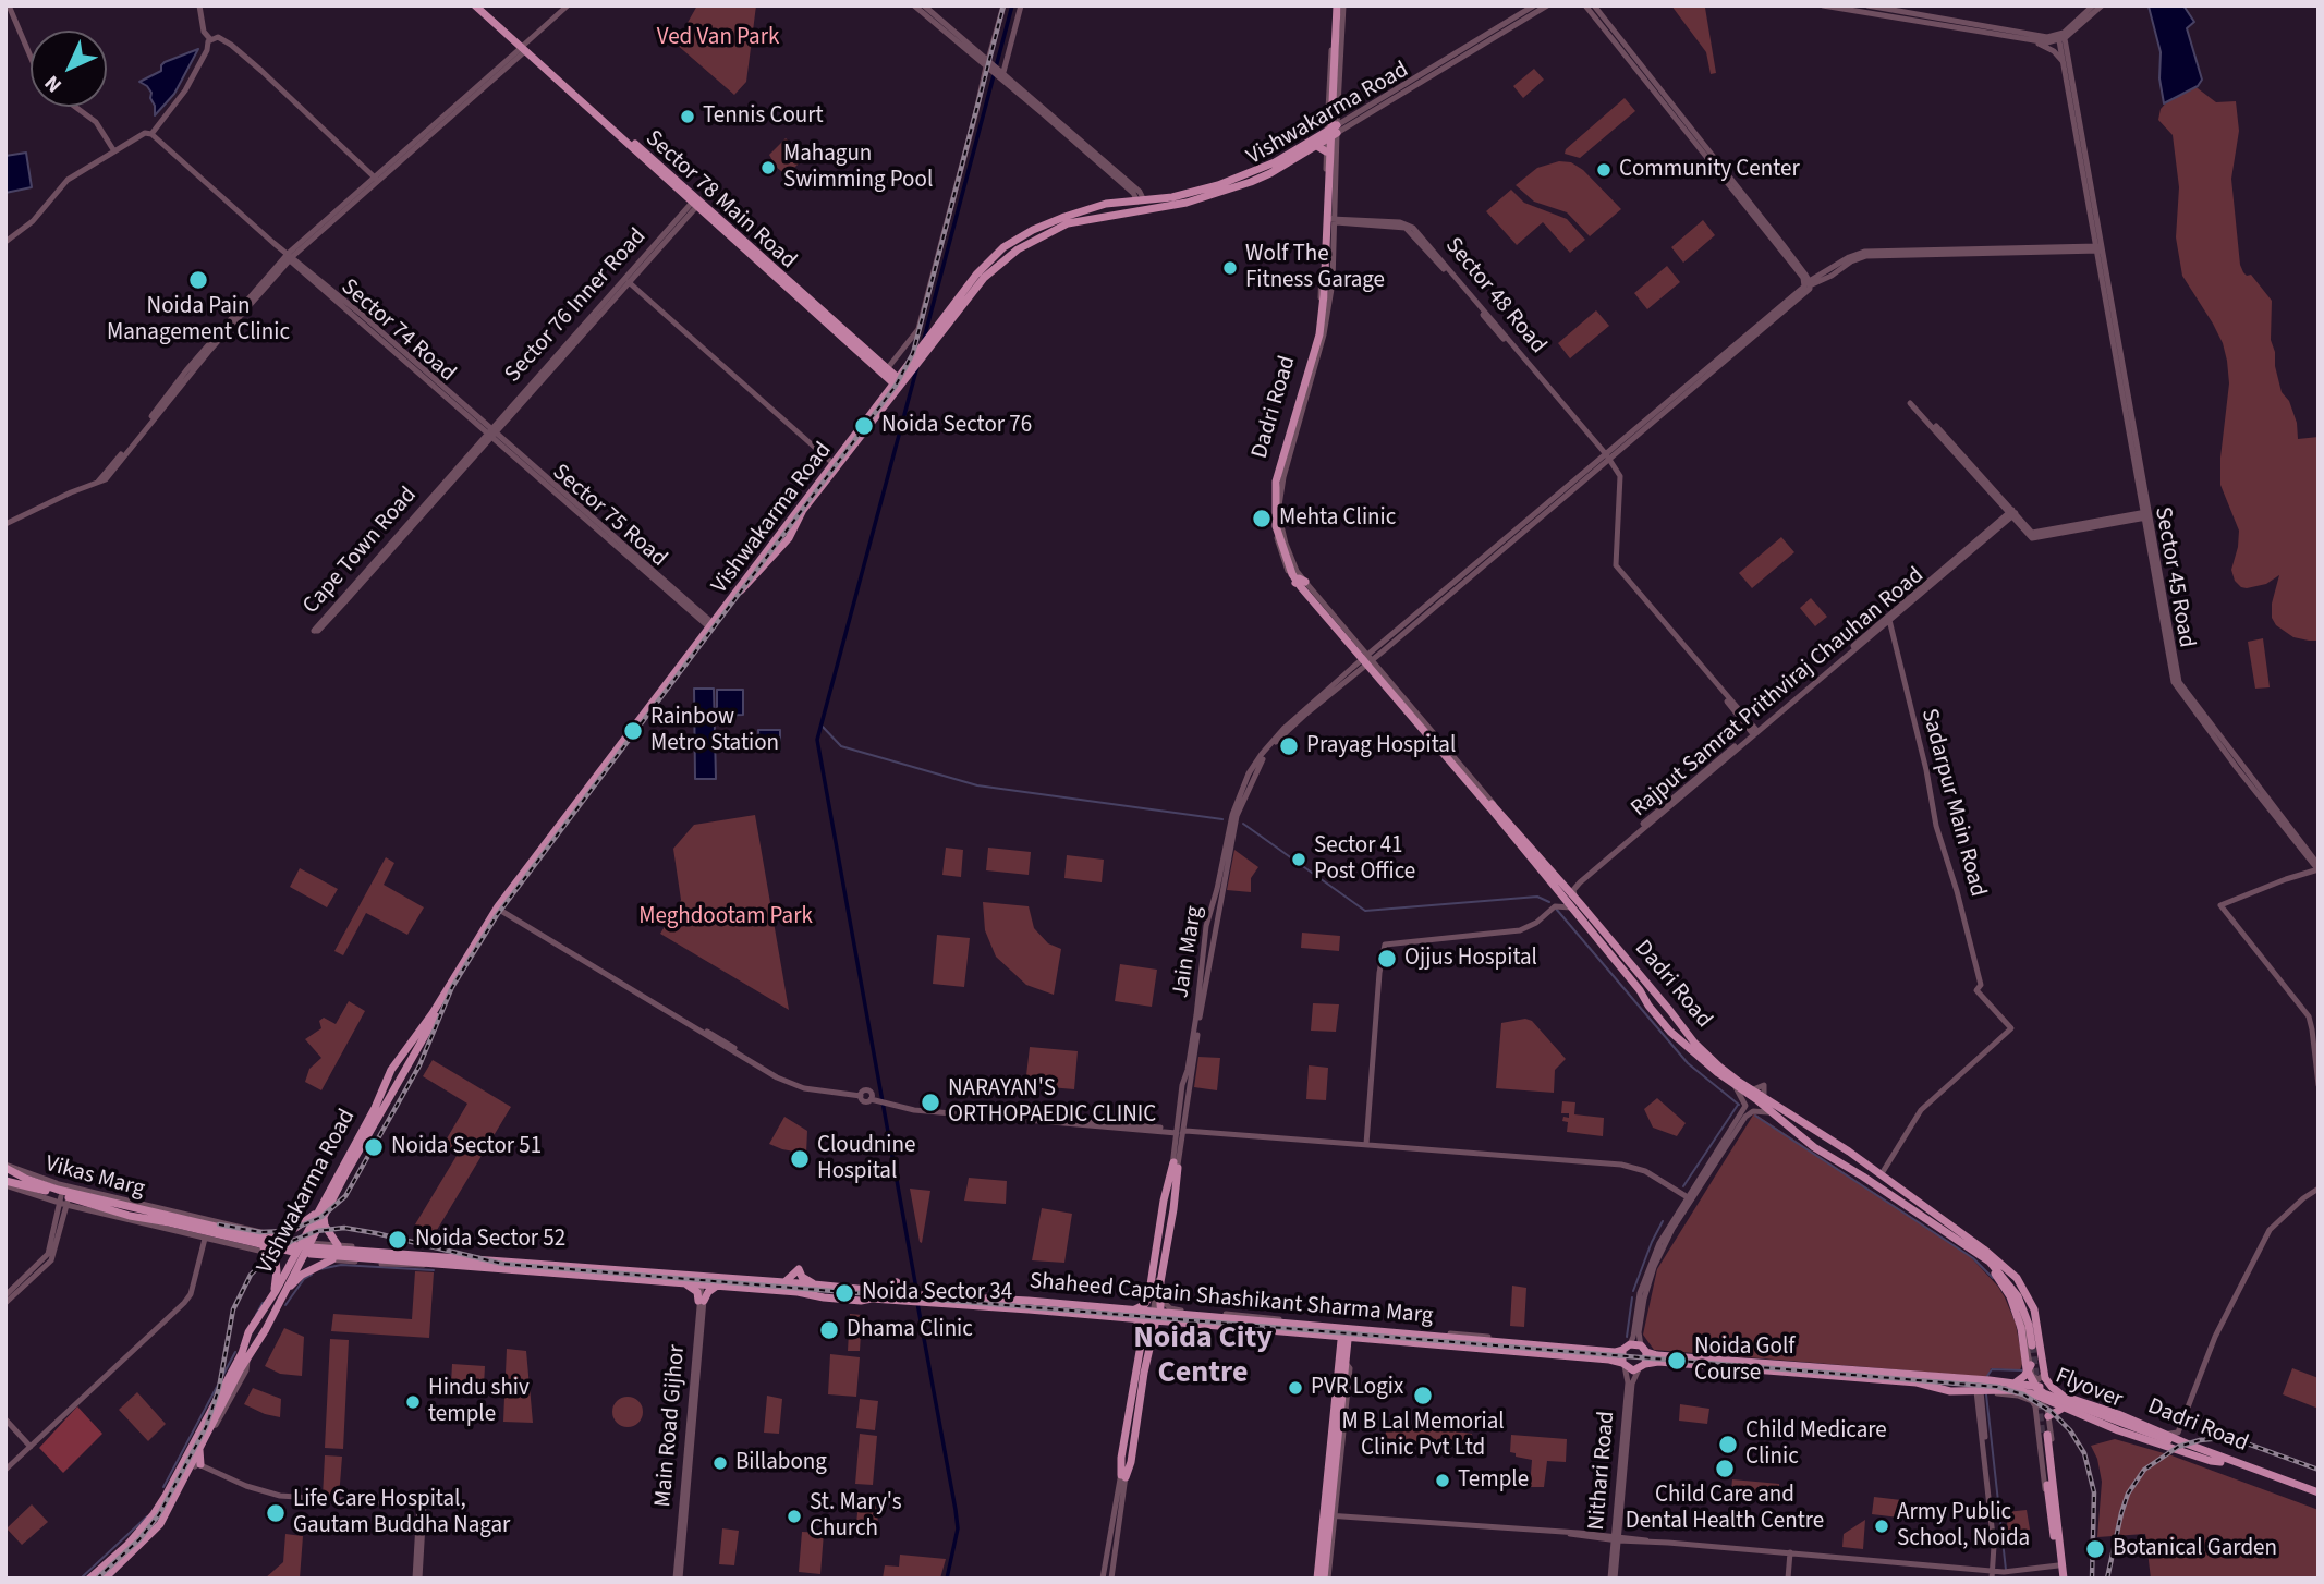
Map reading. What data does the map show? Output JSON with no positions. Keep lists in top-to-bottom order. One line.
{"streets":{"main road":["Vishwakarma Road","Sector 78 Main Road","Dadri Road","Vikas Marg","Shaheed Captain Shashikant Sharma Marg","Flyover"],"street":["Sector 48 Road","Sector 76 Inner Road","Sector 74 Road","Sector 75 Road","Cape Town Road","Sector 45 Road","Rajput Samrat Prithviraj Chauhan Road","Sadarpur Main Road","Jain Marg","Main Road Gijhor","Nithari Road"]},"crossings":[["Vishwakarma Road","Sector 78 Main Road"],["Vishwakarma Road","Dadri Road"],["Vishwakarma Road","Sector 75 Road"],["Vishwakarma Road","Vikas Marg"],["Vishwakarma Road","Shaheed Captain Shashikant Sharma Marg"],["Sector 78 Main Road","Sector 76 Inner Road"],["Sector 48 Road","Dadri Road"],["Sector 48 Road","Jain Marg"],["Sector 76 Inner Road","Sector 74 Road"],["Sector 76 Inner Road","Sector 75 Road"],["Sector 76 Inner Road","Cape Town Road"],["Sector 74 Road","Sector 75 Road"],["Sector 74 Road","Cape Town Road"],["Dadri Road","Rajput Samrat Prithviraj Chauhan Road"],["Dadri Road","Sadarpur Main Road"],["Dadri Road","Jain Marg"],["Dadri Road","Flyover"],["Sector 75 Road","Cape Town Road"],["Sector 45 Road","Jain Marg"],["Rajput Samrat Prithviraj Chauhan Road","Sadarpur Main Road"],["Vikas Marg","Shaheed Captain Shashikant Sharma Marg"],["Shaheed Captain Shashikant Sharma Marg","Main Road Gijhor"],["Shaheed Captain Shashikant Sharma Marg","Nithari Road"]],"districts":["Noida City Centre"],"parks":["Ved Van Park","Meghdootam Park"],"places":["Tennis Court","Mahagun Swimming Pool","Community Center","Wolf The Fitness Garage","Noida Pain Management Clinic","Noida Sector 76","Mehta Clinic","Rainbow Metro Station","Prayag Hospital","Sector 41 Post Office","Ojjus Hospital","NARAYAN'S ORTHOPAEDIC CLINIC","Noida Sector 51","Cloudnine Hospital","Noida Sector 52","Noida Sector 34","Dhama Clinic","Noida Golf Course","PVR Logix","M B Lal Memorial Clinic Pvt Ltd","Hindu shiv temple","Child Medicare Clinic","Billabong","Child Care and Dental Health Centre","Temple","Life Care Hospital, Gautam Buddha Nagar","St. Mary's Church","Army Public School, Noida","Botanical Garden"],"north":"bottom left"}
